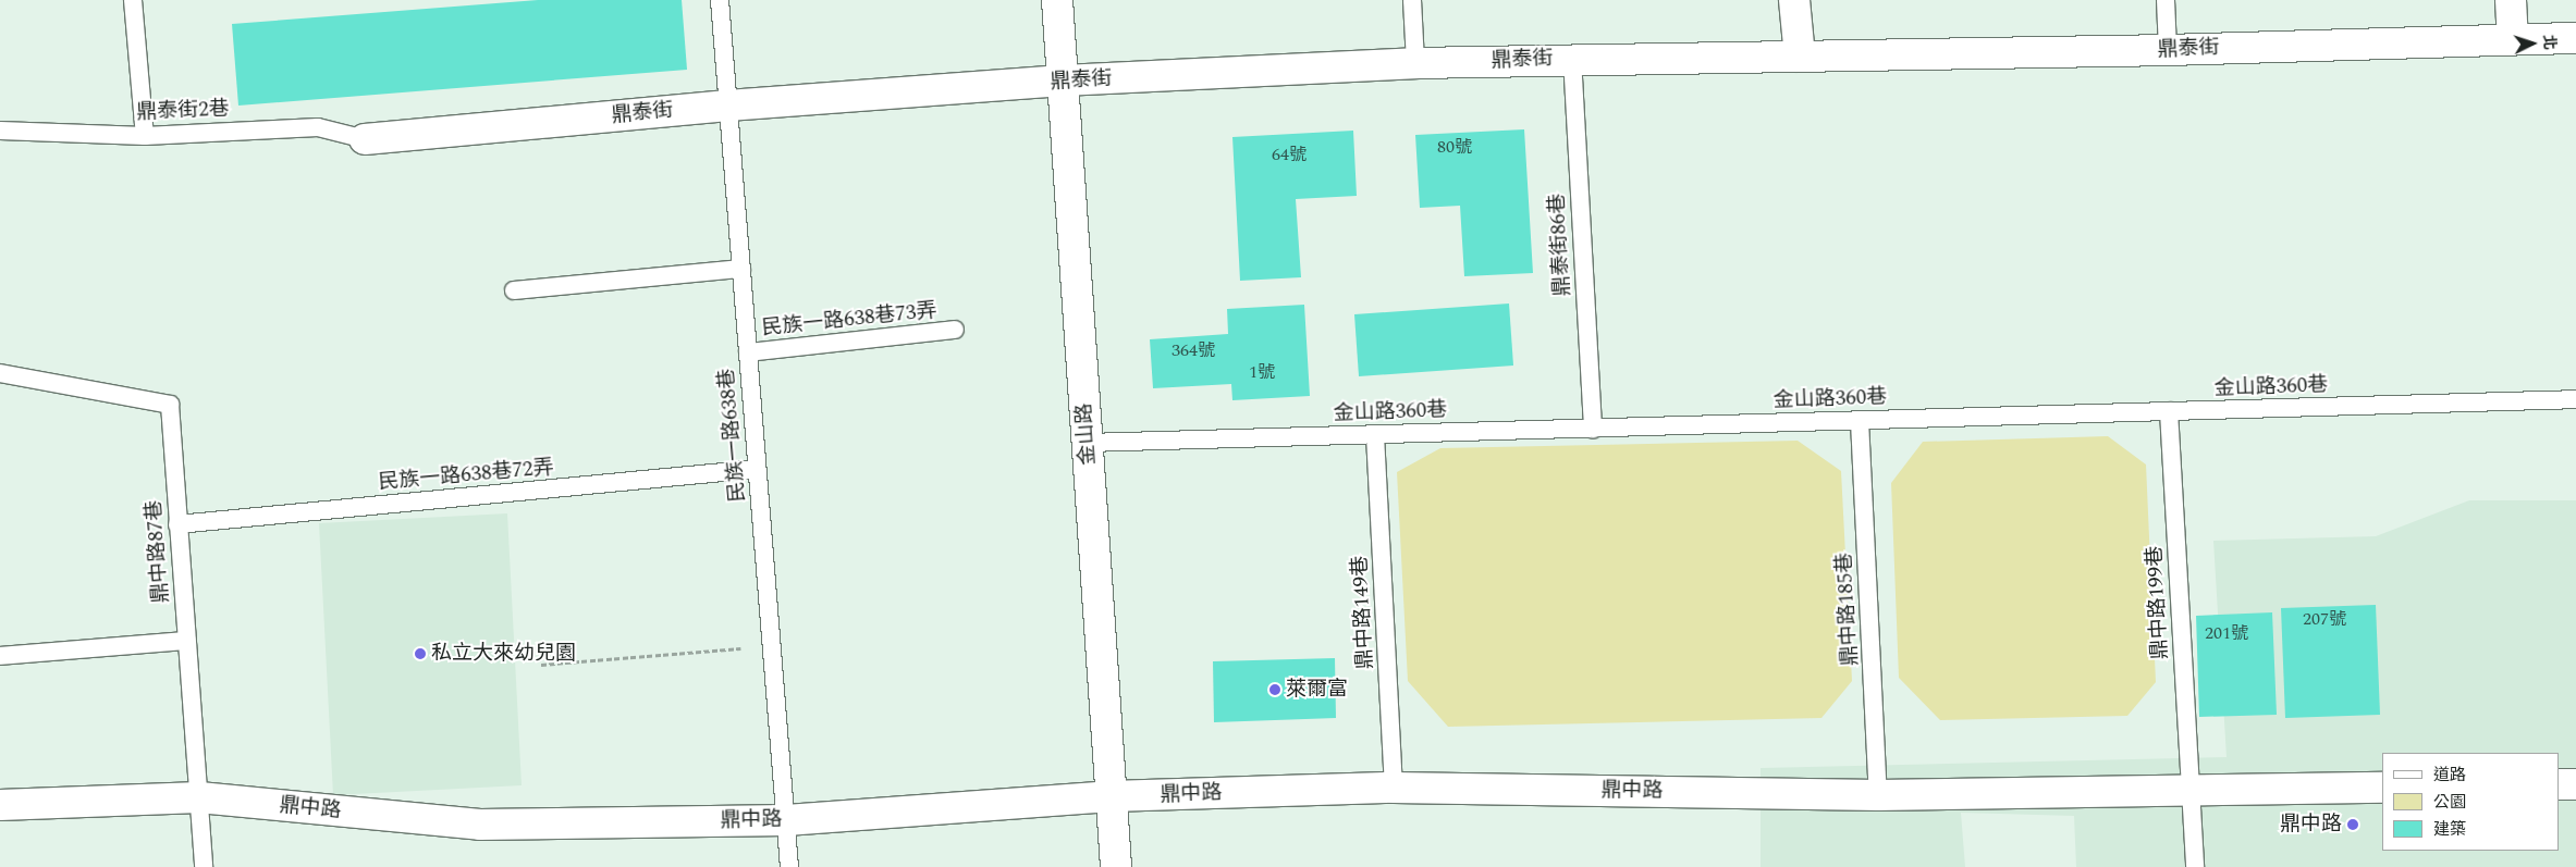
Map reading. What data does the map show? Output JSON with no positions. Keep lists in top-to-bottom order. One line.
{"streets":{"street":["鼎泰街","金山路","鼎中路"],"lane":["鼎泰街2巷","鼎泰街86巷","民族一路638巷73弄","金山路360巷","民族一路638巷","民族一路638巷72弄","鼎中路87巷","鼎中路199巷","鼎中路185巷","鼎中路149巷"]},"crossings":[["鼎泰街","鼎泰街2巷"],["鼎泰街","鼎泰街86巷"],["鼎泰街","金山路"],["鼎泰街","民族一路638巷"],["鼎泰街86巷","金山路360巷"],["民族一路638巷73弄","民族一路638巷"],["金山路360巷","金山路"],["金山路360巷","鼎中路199巷"],["金山路360巷","鼎中路185巷"],["金山路360巷","鼎中路149巷"],["金山路","鼎中路"],["民族一路638巷","民族一路638巷72弄"],["民族一路638巷","鼎中路"],["民族一路638巷72弄","鼎中路87巷"],["鼎中路87巷","鼎中路"],["鼎中路199巷","鼎中路"],["鼎中路185巷","鼎中路"],["鼎中路149巷","鼎中路"]],"places":["私立大來幼兒園","萊爾富","鼎中路"],"house_numbers":["80號","64號","364號","1號","207號","201號"],"legend":["道路","公園","建築"],"north":"right"}
